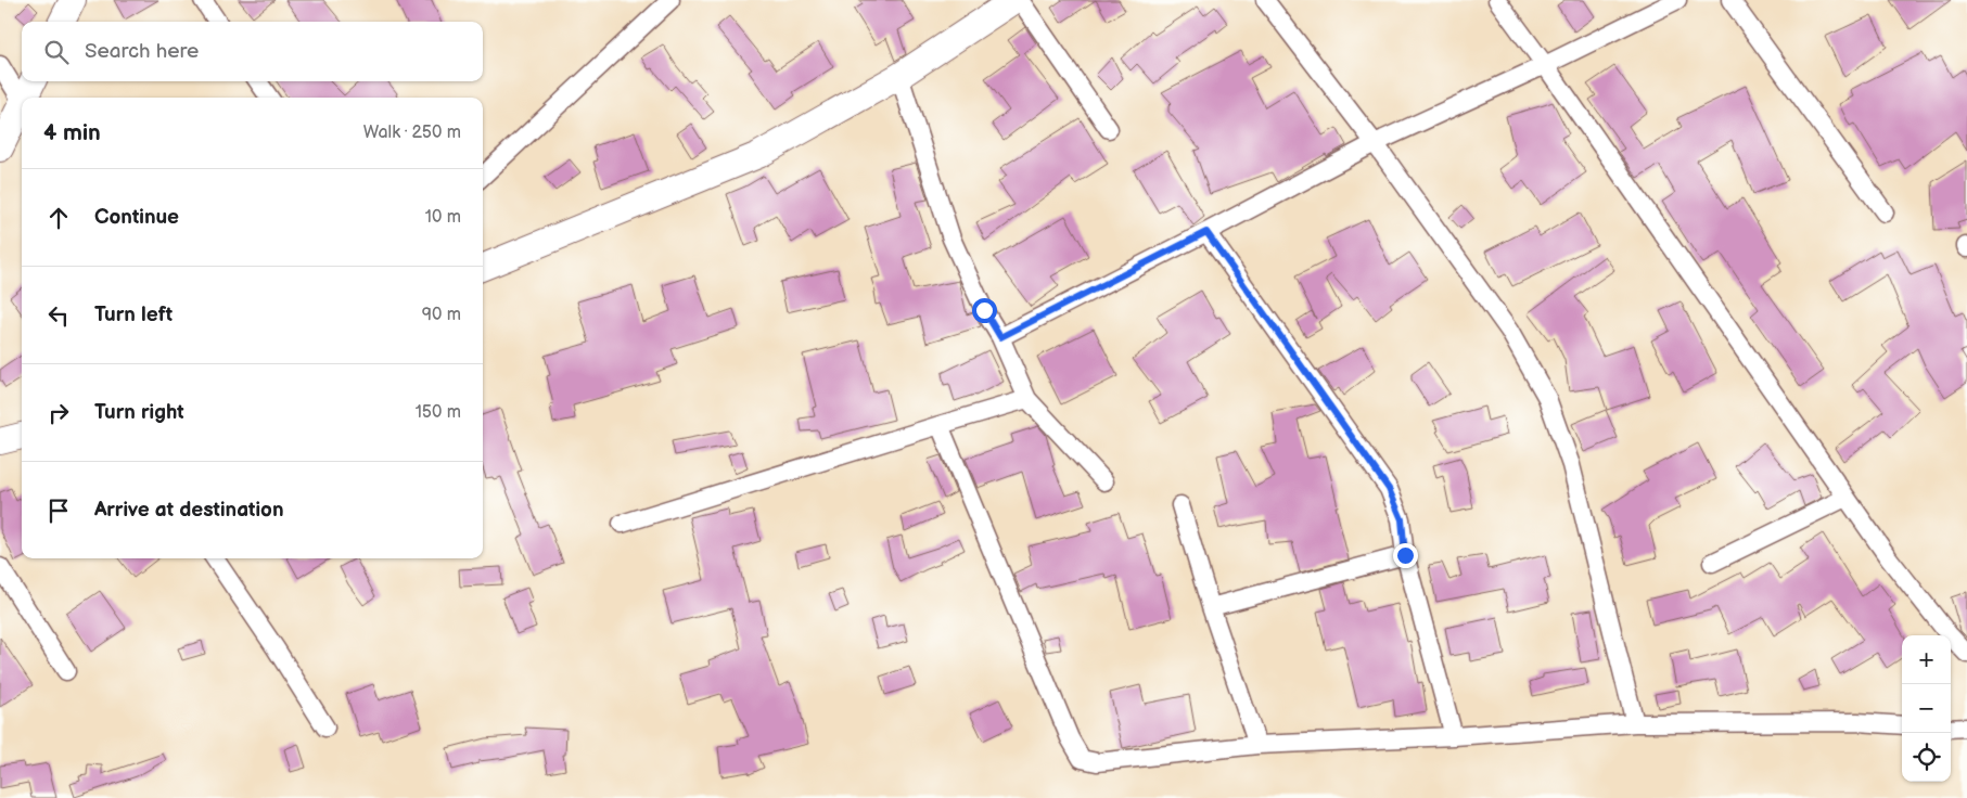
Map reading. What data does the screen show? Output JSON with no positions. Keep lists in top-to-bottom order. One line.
{"page":{"search":"Search here","heading":["4 min","Walk · 250 m"],"list":[["Continue","10 m"],["Turn left","90 m"],["Turn right","150 m"],"Arrive at destination"],"map_buttons":["+","−"]}}
